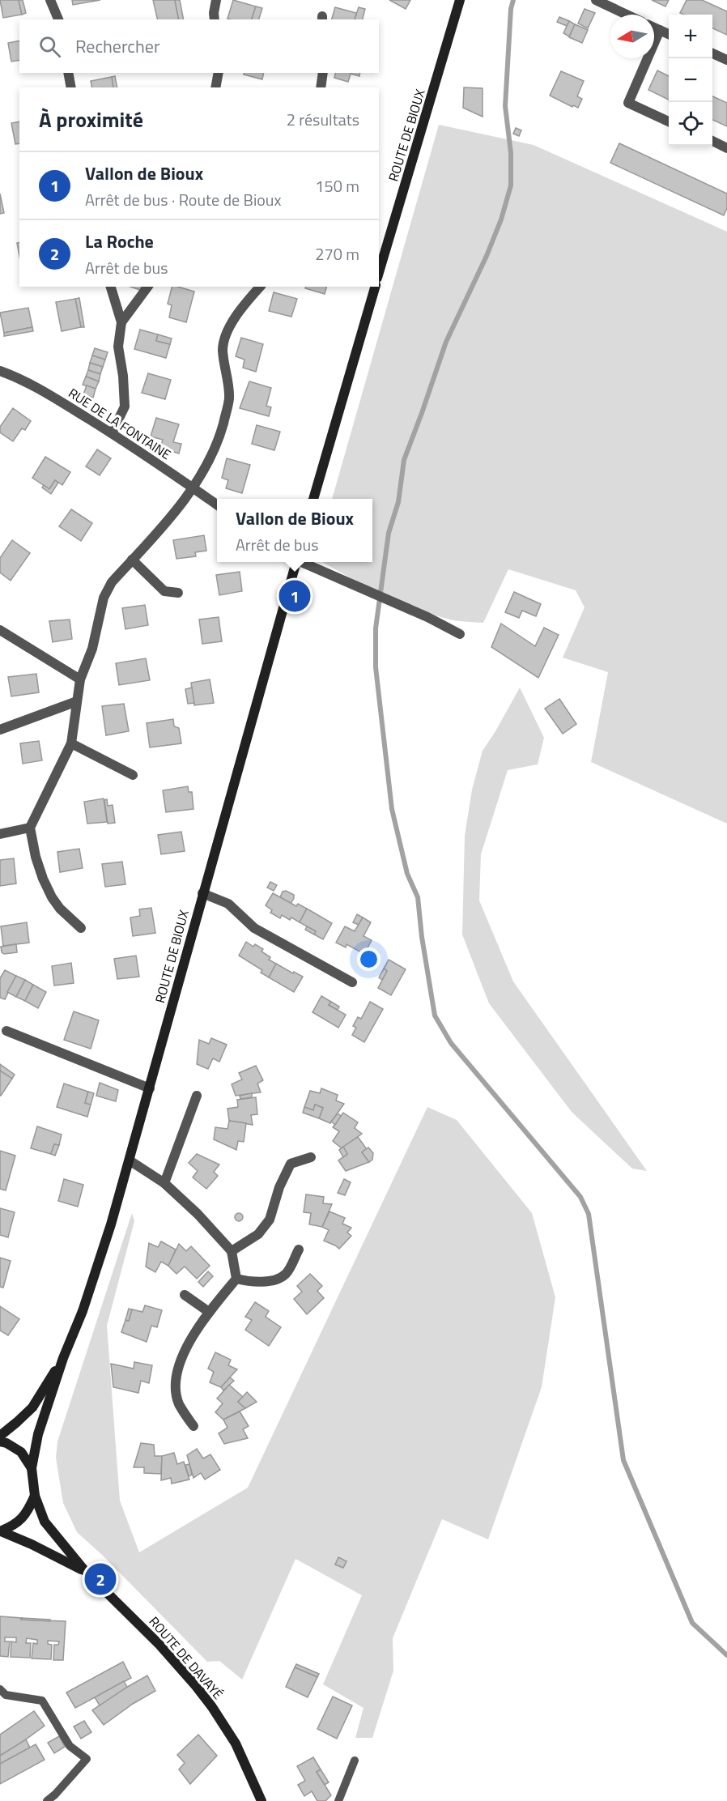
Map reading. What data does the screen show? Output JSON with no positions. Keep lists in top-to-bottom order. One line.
{"streets":{"main road":["ROUTE DE BIOUX","ROUTE DE DAVAYÉ"],"street":["RUE DE LA FONTAINE"]},"north":"left","page":{"map_buttons":["+","−"],"search":"Rechercher","heading":["À proximité","2 résultats"],"list":[{"mark":"1","name":"Vallon de Bioux","note":"Arrêt de bus · Route de Bioux","value":"150 m"},{"mark":"2","name":"La Roche","note":"Arrêt de bus","value":"270 m"}],"popup":["Vallon de Bioux","Arrêt de bus"],"pins":["1","2"]}}
